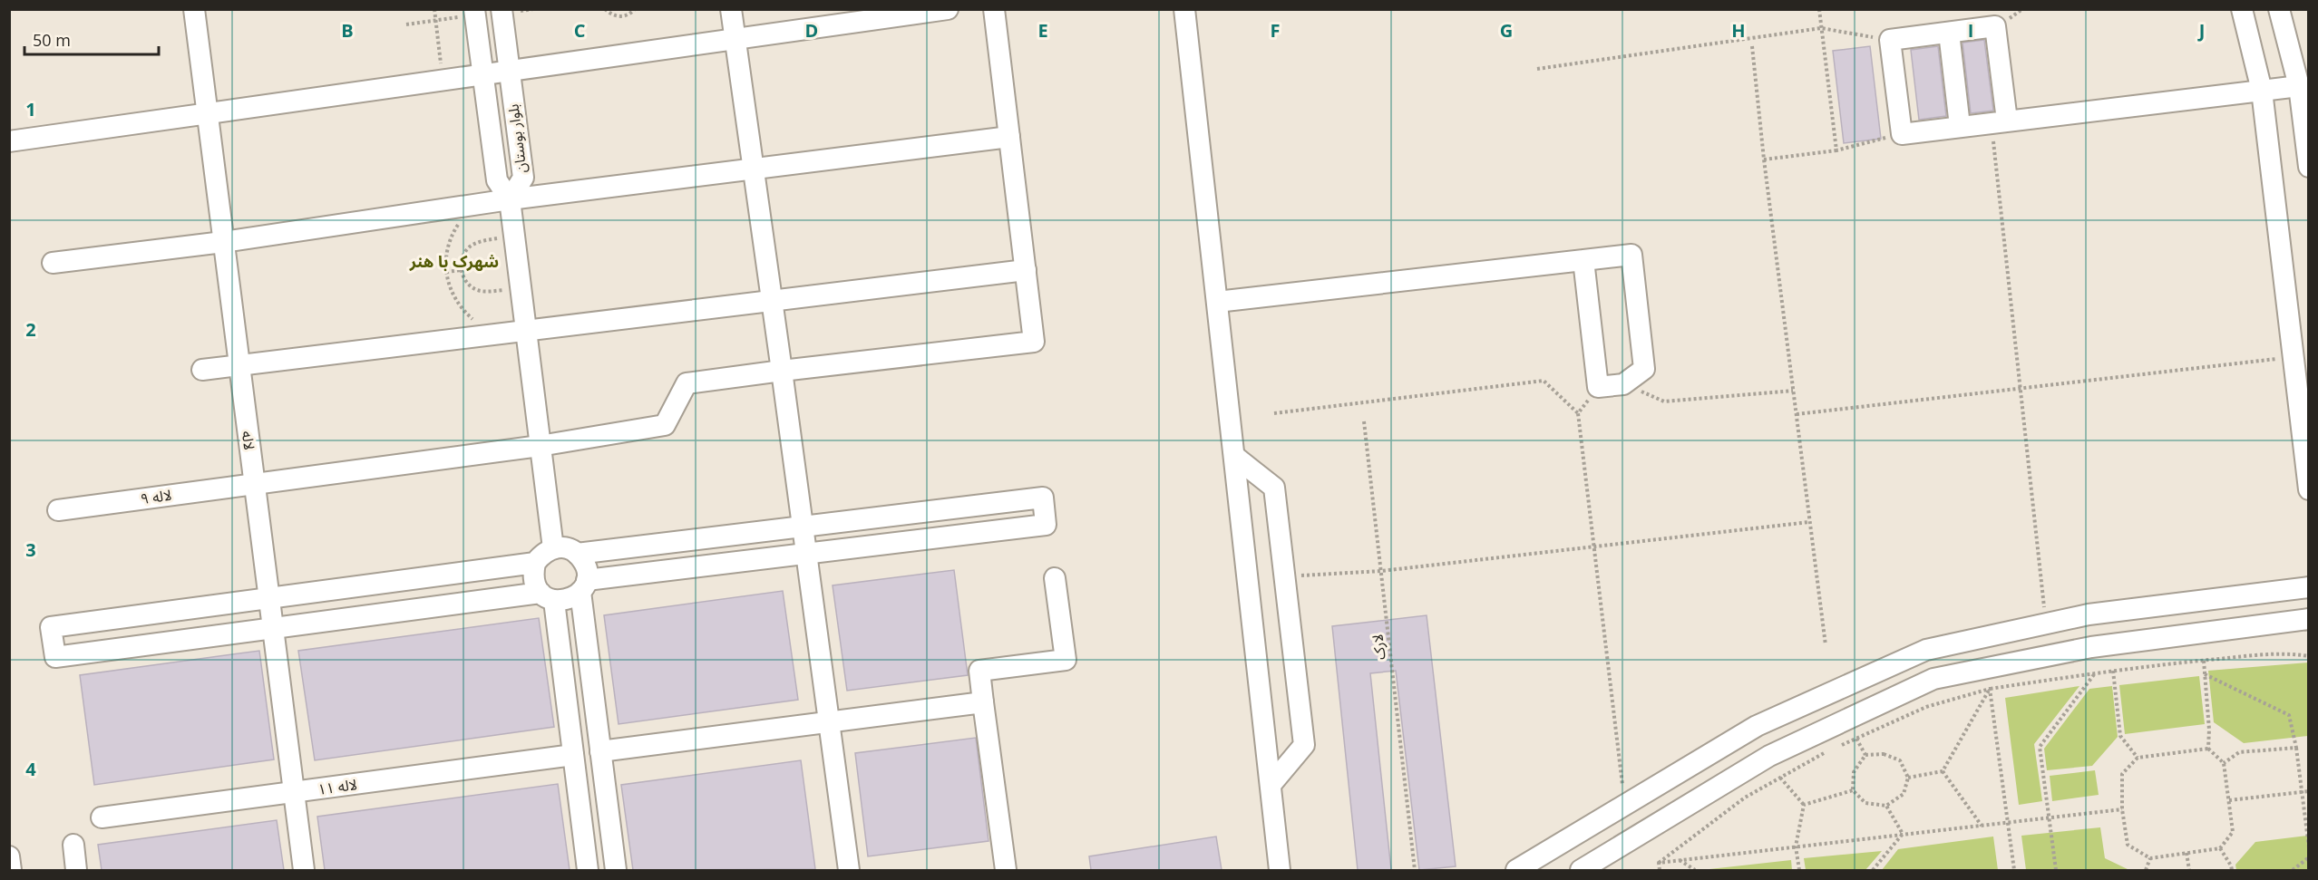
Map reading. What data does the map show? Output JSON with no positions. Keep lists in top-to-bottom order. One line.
{"streets":{"street":["بلوار بوستان","لاله","لاله ۹","لاله ۱۱"],"path":["لارک"]},"crossings":[["لاله","لاله ۹"],["لاله","لاله ۱۱"]],"districts":["شهرک با هنر"],"scale_bar":"50 m","grid":{"columns":["B","C","D","E","F","G","H","I","J"],"rows":["1","2","3","4"]}}
